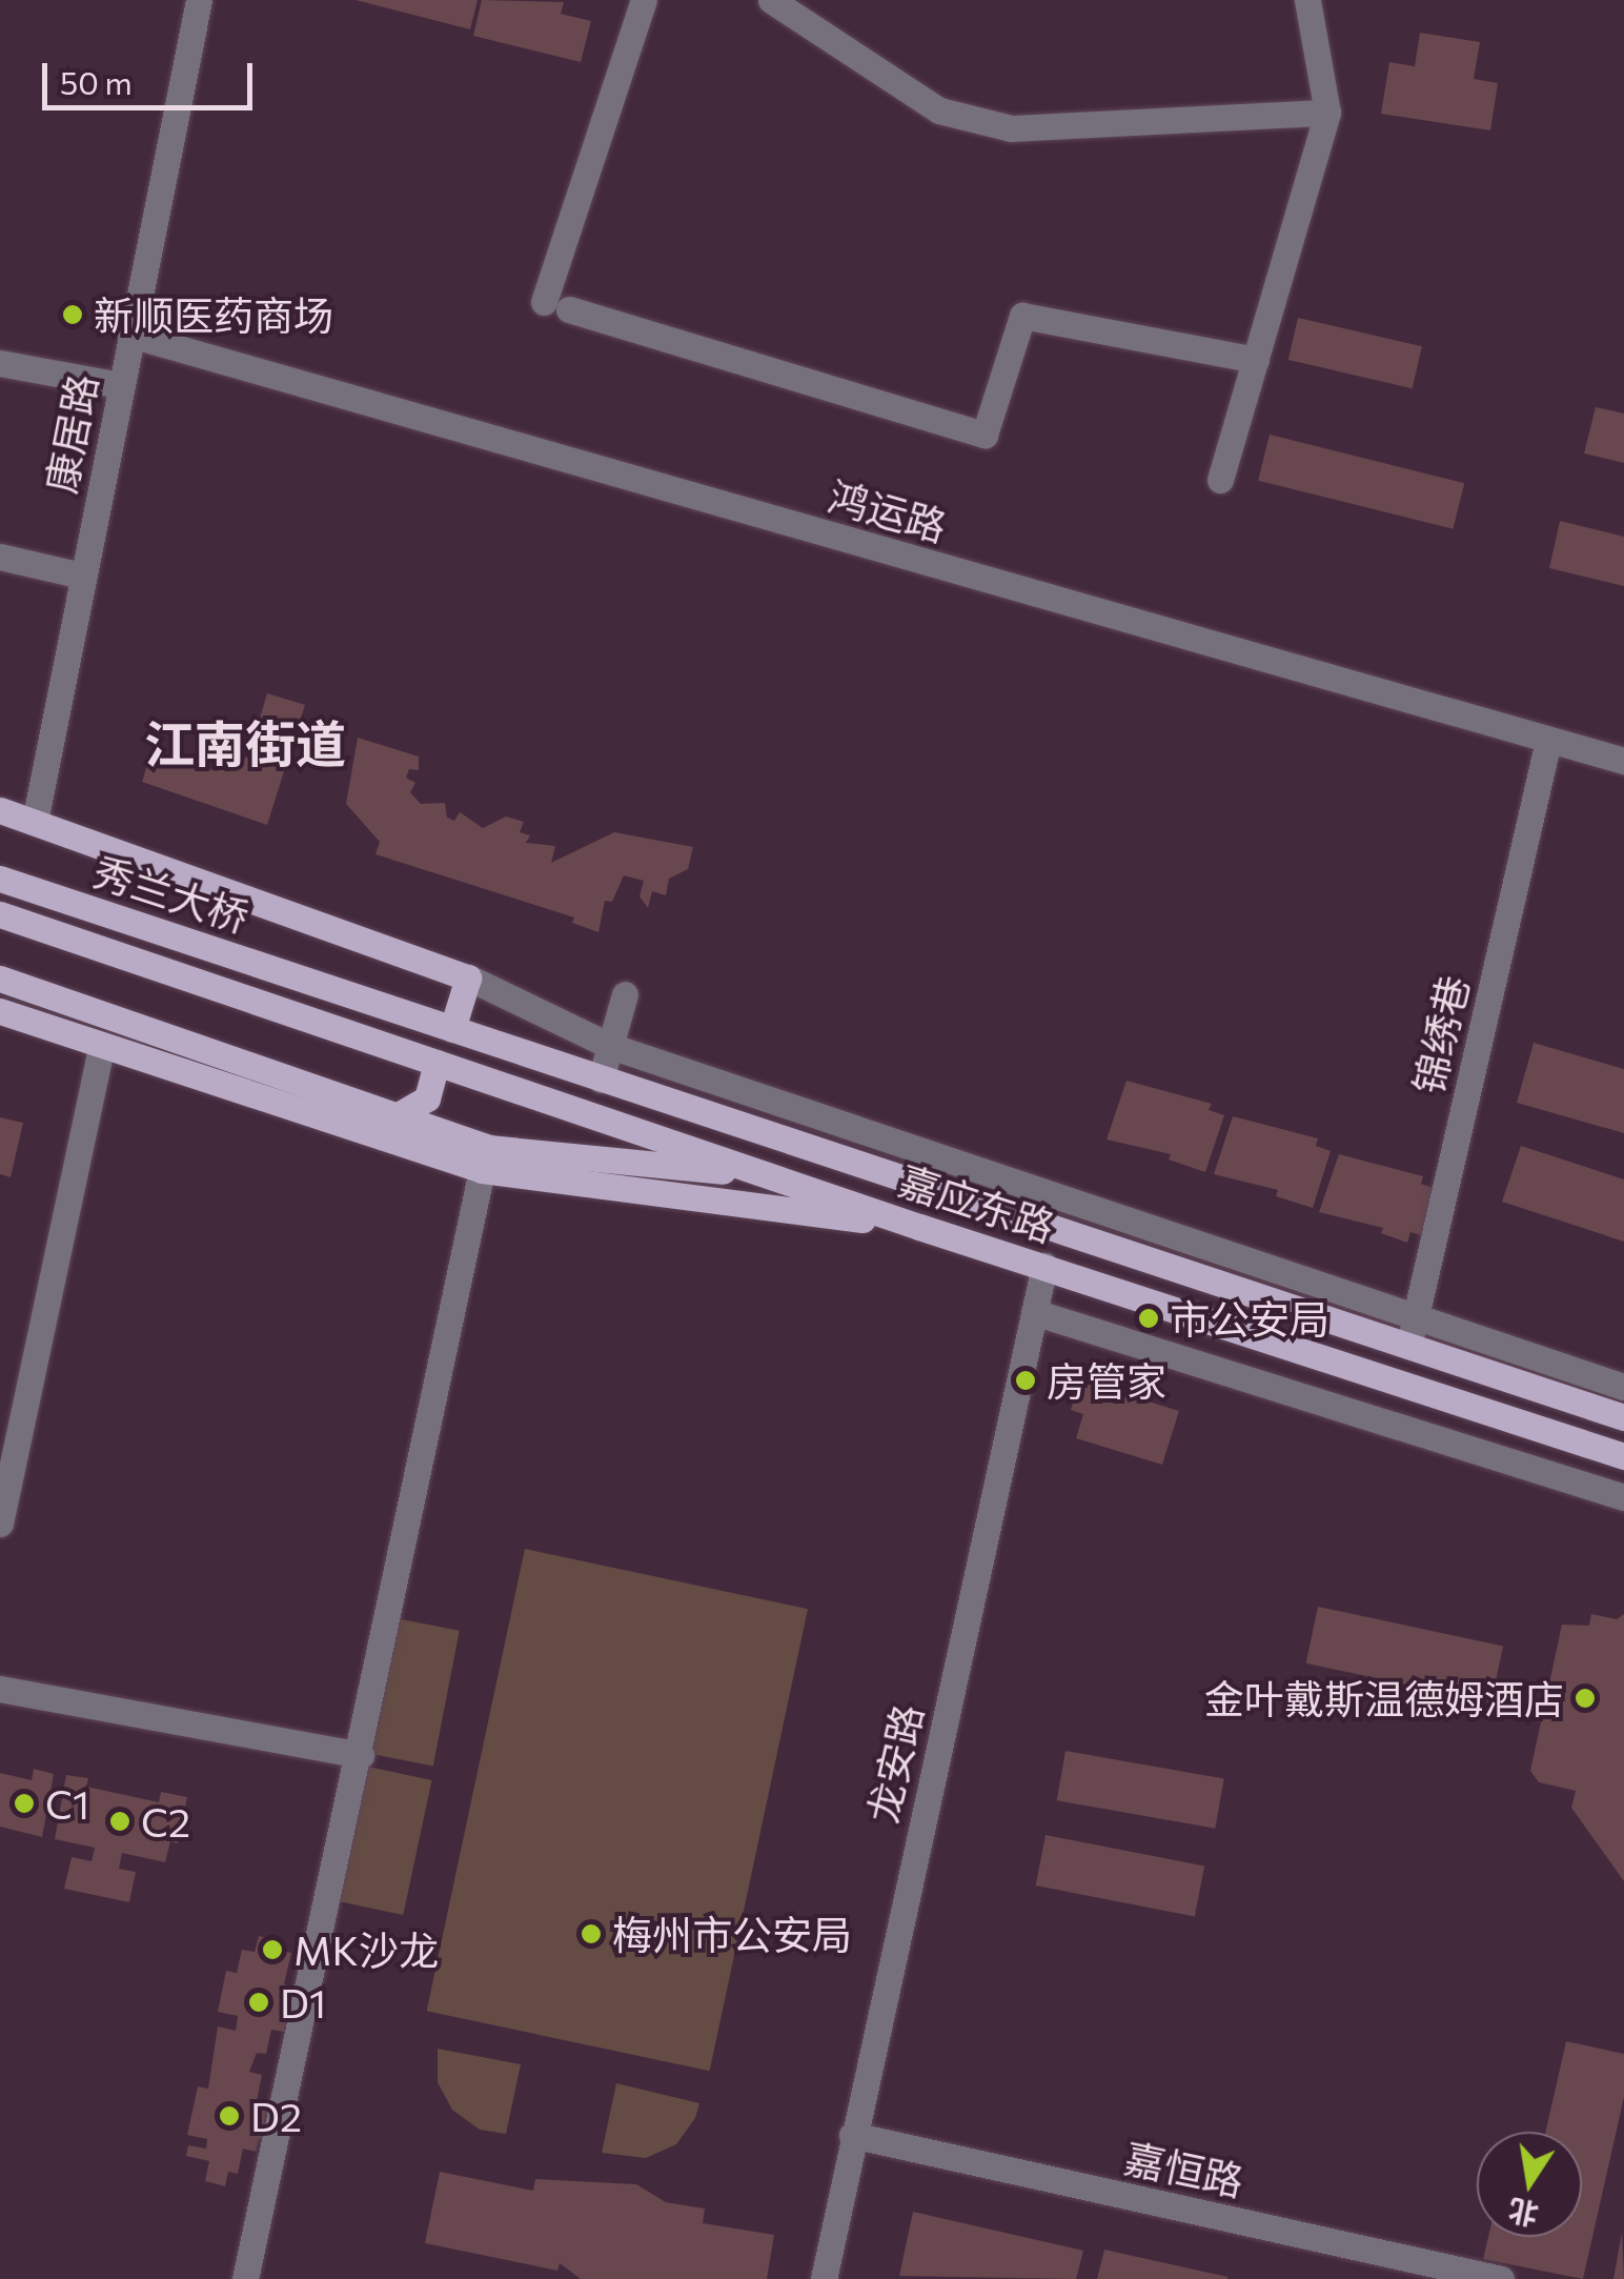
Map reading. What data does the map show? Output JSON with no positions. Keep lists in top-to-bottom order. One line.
{"streets":{"main road":["秀兰大桥","嘉应东路"],"street":["康居路","鸿运路","锦绣巷","龙安路","嘉恒路"]},"crossings":[["康居路","鸿运路"],["鸿运路","锦绣巷"],["秀兰大桥","嘉应东路"],["锦绣巷","嘉应东路"],["嘉应东路","龙安路"],["龙安路","嘉恒路"]],"districts":["江南街道"],"places":["新顺医药商场","市公安局","房管家","金叶戴斯温德姆酒店","C1","C2","梅州市公安局","MK沙龙","D1","D2"],"scale_bar":"50 m","north":"bottom"}
